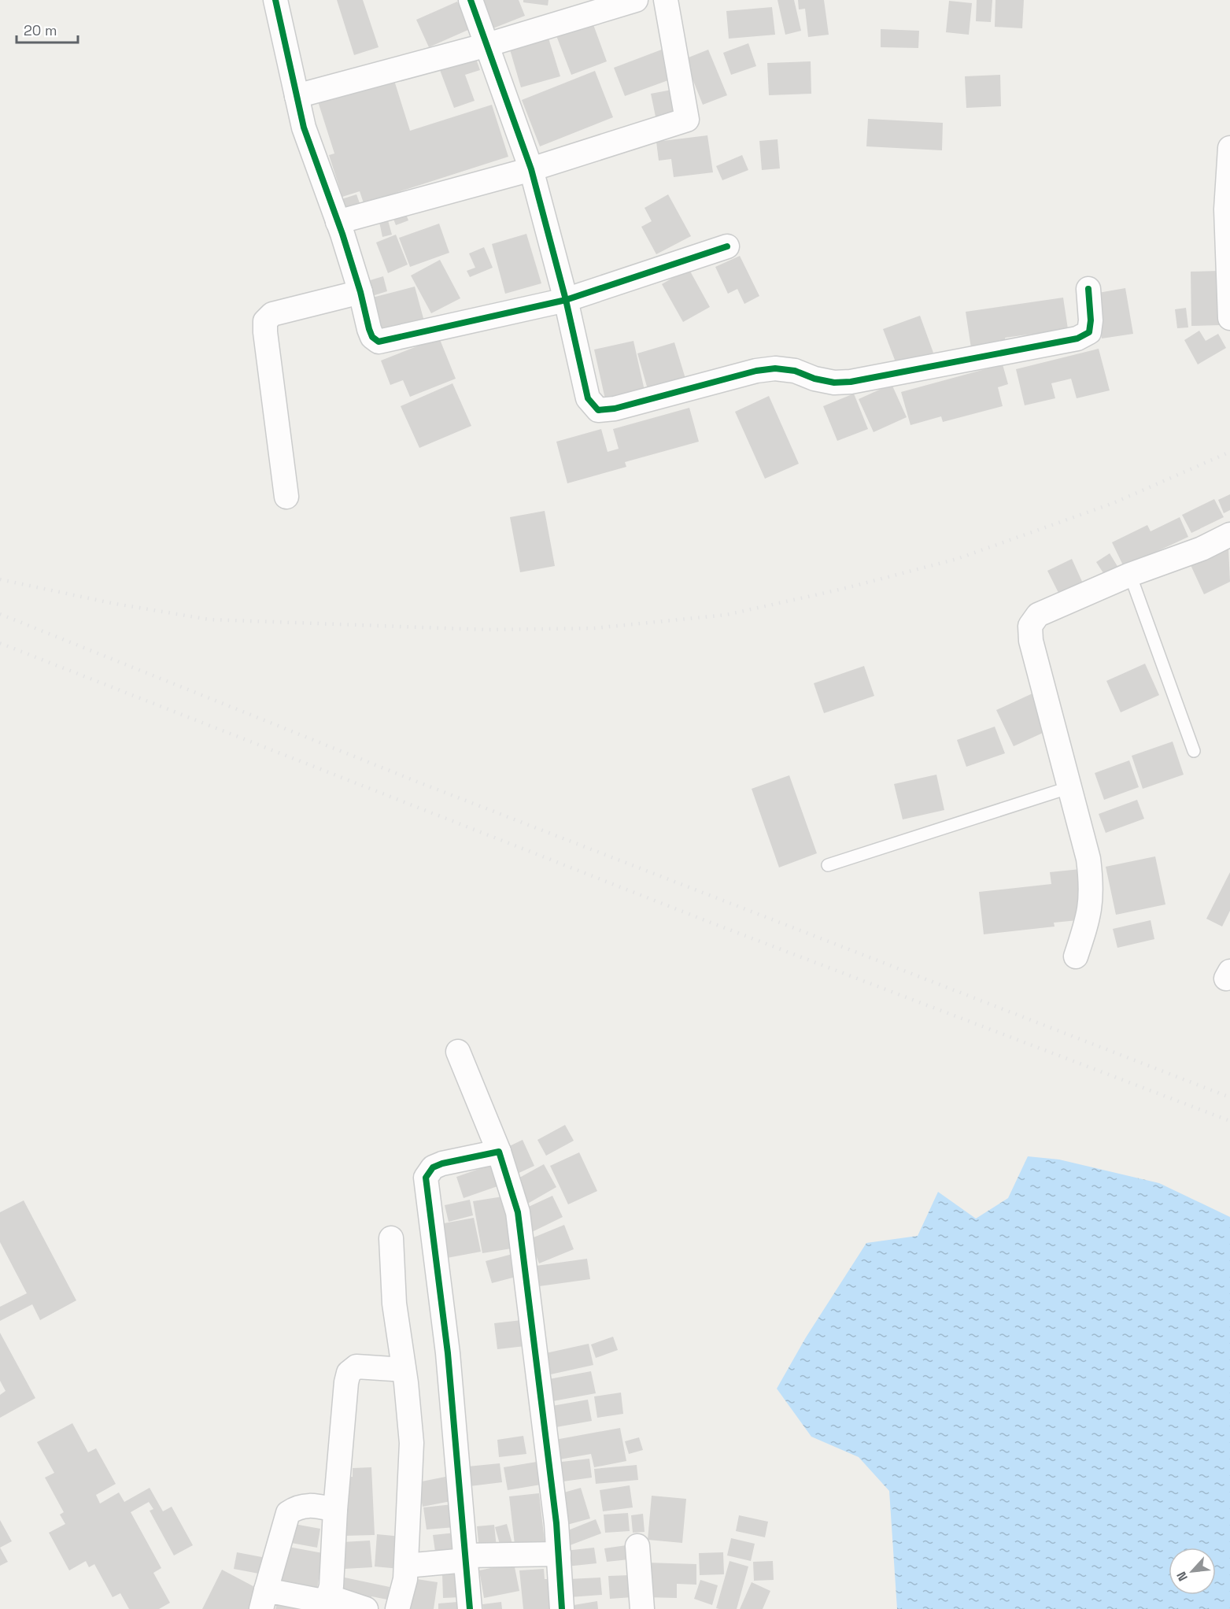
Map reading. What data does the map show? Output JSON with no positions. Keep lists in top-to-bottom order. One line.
{"scale_bar":"20 m","north":"bottom left"}
